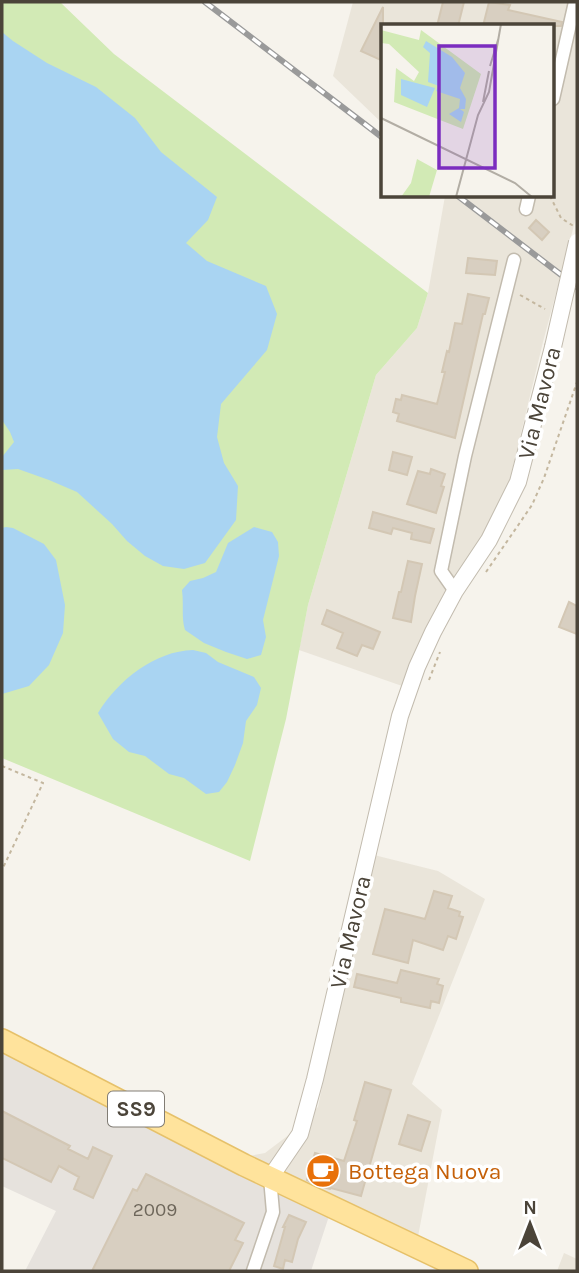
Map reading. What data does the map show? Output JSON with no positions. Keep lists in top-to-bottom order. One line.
{"streets":{"main road":["SS9"],"street":["Via Mavora"]},"crossings":[["Via Mavora","SS9"]],"places":{"cafe":["Bottega Nuova"]},"house_numbers":["2009"],"north":"top"}
